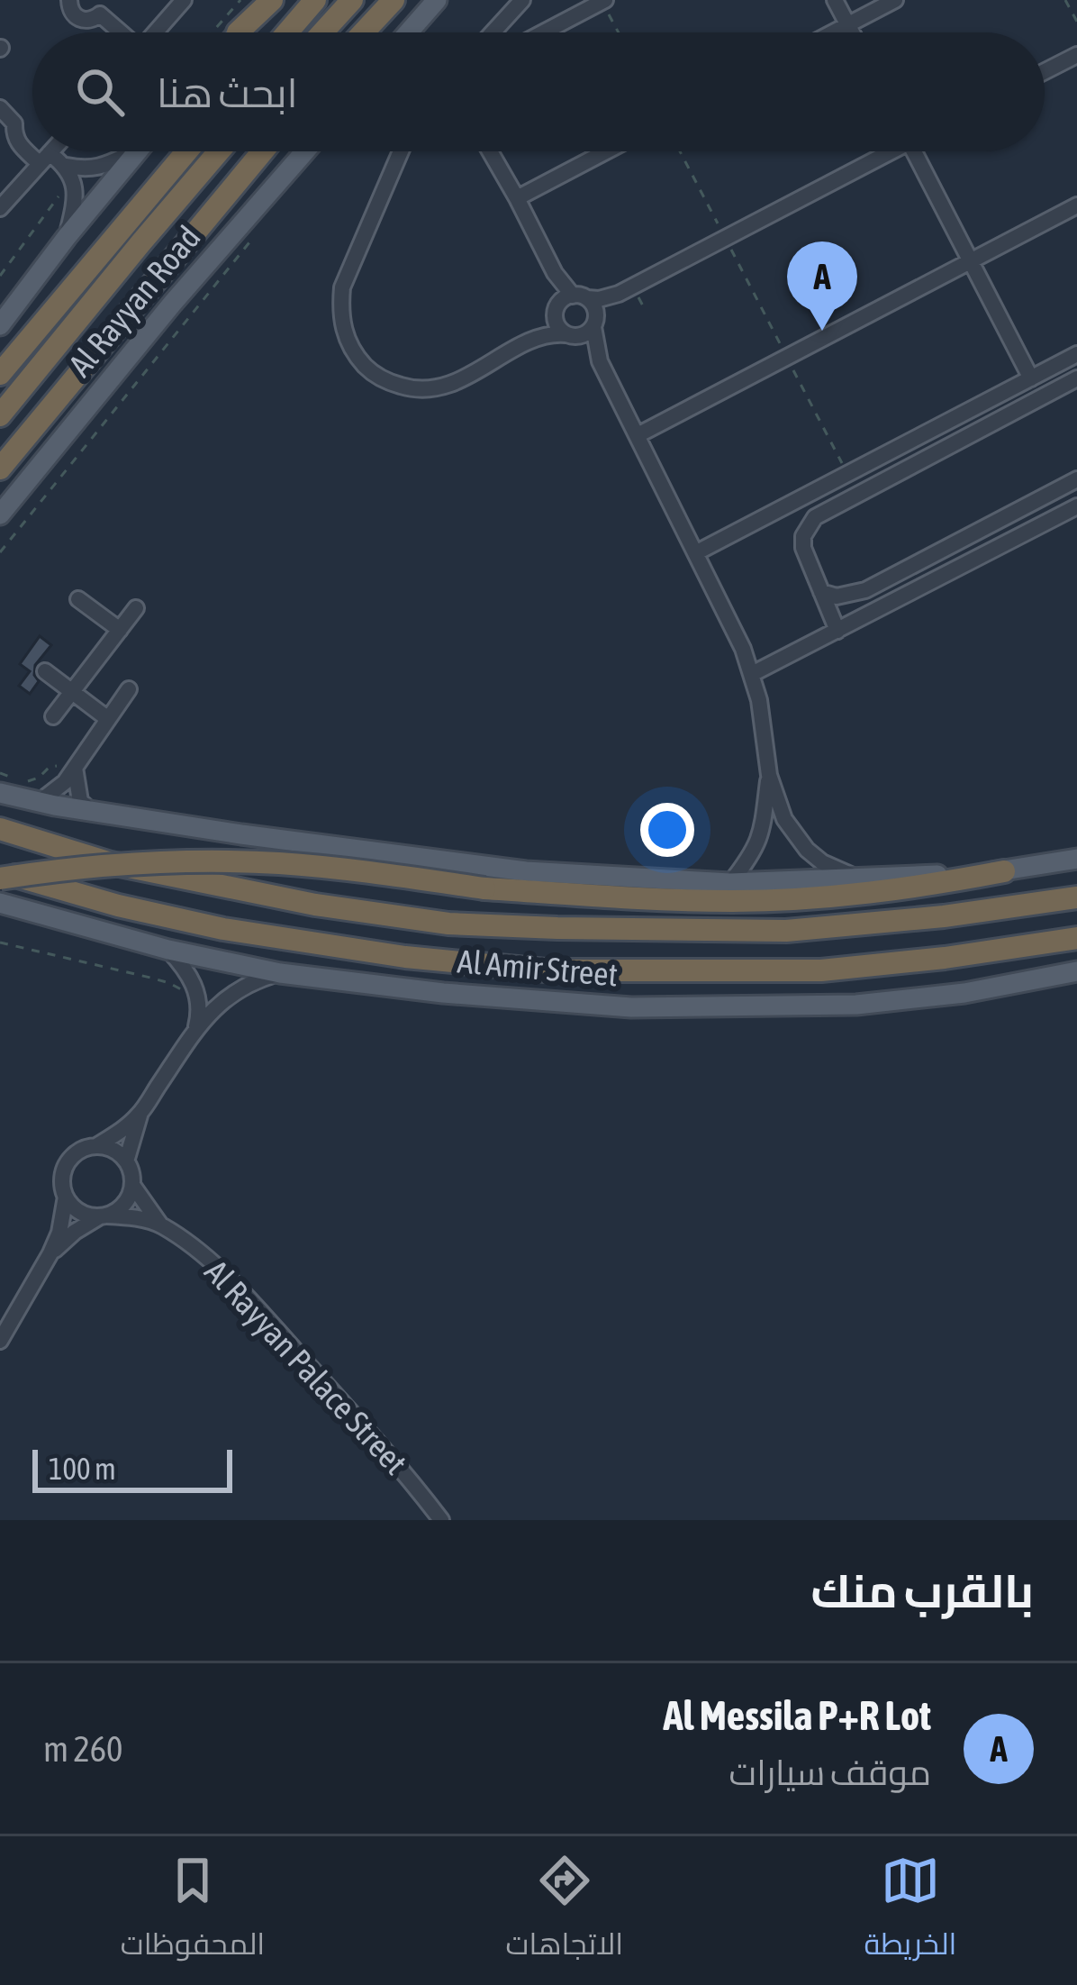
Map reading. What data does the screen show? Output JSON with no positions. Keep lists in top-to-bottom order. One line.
{"streets":{"highway":["Al Rayyan Road","Al Amir Street"],"street":["Al Rayyan Palace Street"]},"scale_bar":"100 m","page":{"search":"ابحث هنا","pins":"A","scale":"100 m","heading":"بالقرب منك","list":[{"mark":"A","name":"Al Messila P+R Lot","note":"موقف سيارات","value":"260 m"}],"nav":["الخريطة","الاتجاهات","المحفوظات"]}}
